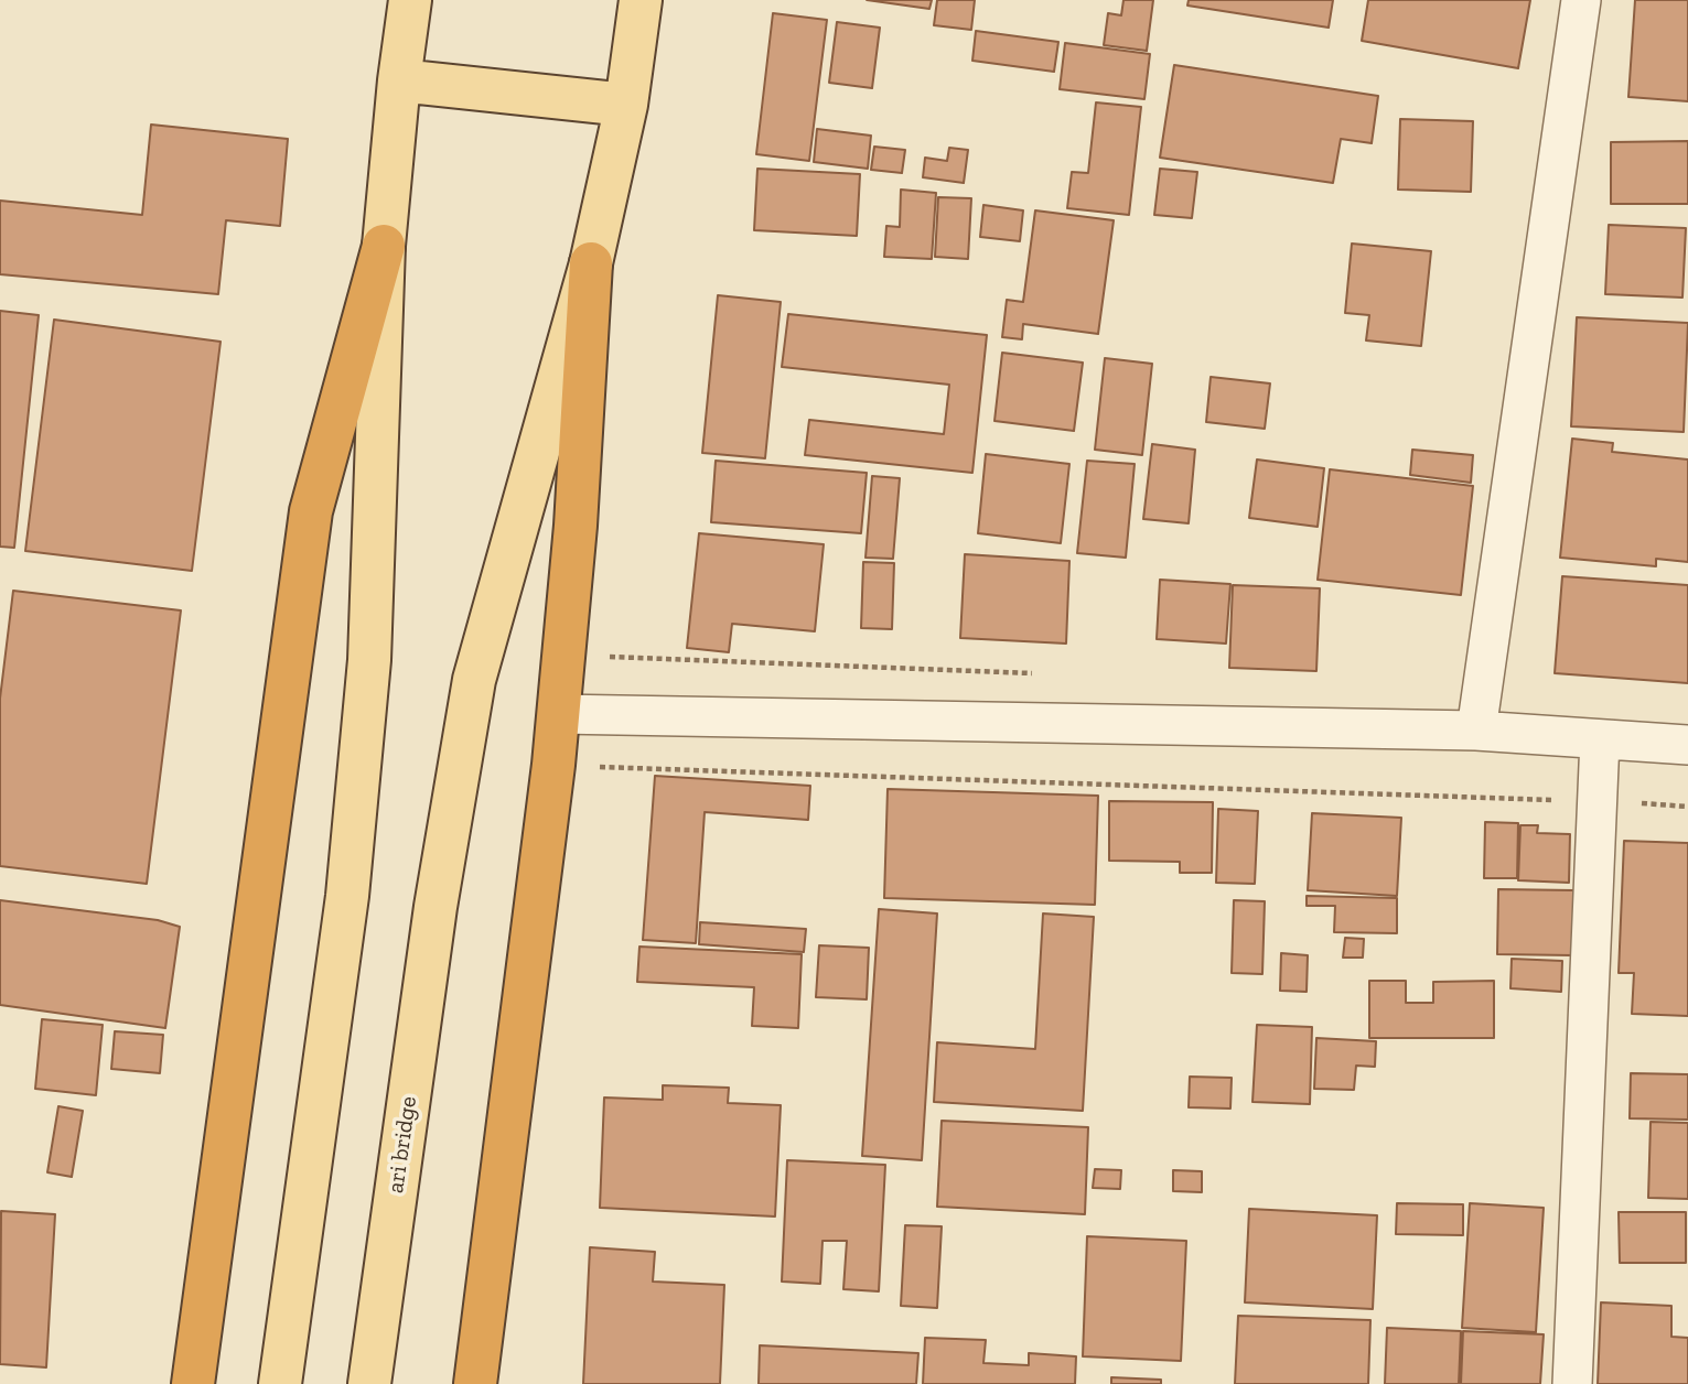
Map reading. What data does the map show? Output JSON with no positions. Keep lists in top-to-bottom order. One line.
{"streets":{"main road":["ari bridge"]}}
